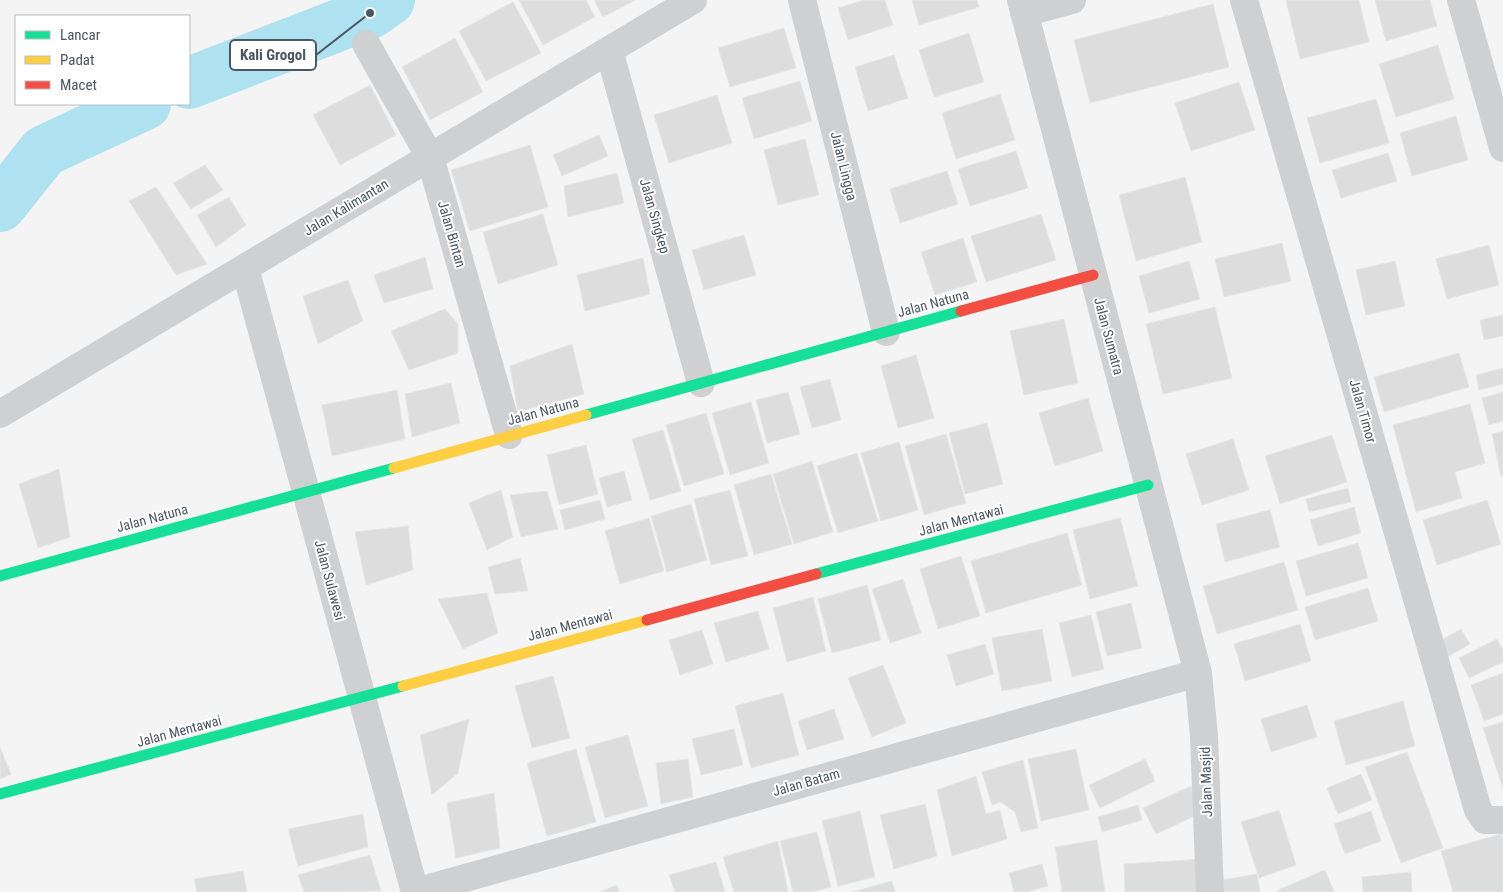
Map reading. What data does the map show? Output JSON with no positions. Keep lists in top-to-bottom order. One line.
{"streets":{"street":["Jalan Lingga","Jalan Kalimantan","Jalan Singkep","Jalan Bintan","Jalan Natuna","Jalan Sumatra","Jalan Timor","Jalan Mentawai","Jalan Sulawesi","Jalan Batam","Jalan Masjid"]},"crossings":[["Jalan Lingga","Jalan Natuna"],["Jalan Kalimantan","Jalan Singkep"],["Jalan Kalimantan","Jalan Bintan"],["Jalan Kalimantan","Jalan Sulawesi"],["Jalan Singkep","Jalan Natuna"],["Jalan Bintan","Jalan Natuna"],["Jalan Natuna","Jalan Sumatra"],["Jalan Natuna","Jalan Sulawesi"],["Jalan Sumatra","Jalan Mentawai"],["Jalan Sumatra","Jalan Batam"],["Jalan Sumatra","Jalan Masjid"],["Jalan Mentawai","Jalan Sulawesi"],["Jalan Sulawesi","Jalan Batam"],["Jalan Batam","Jalan Masjid"]],"places":["Kali Grogol"],"legend":["Lancar","Padat","Macet"]}
